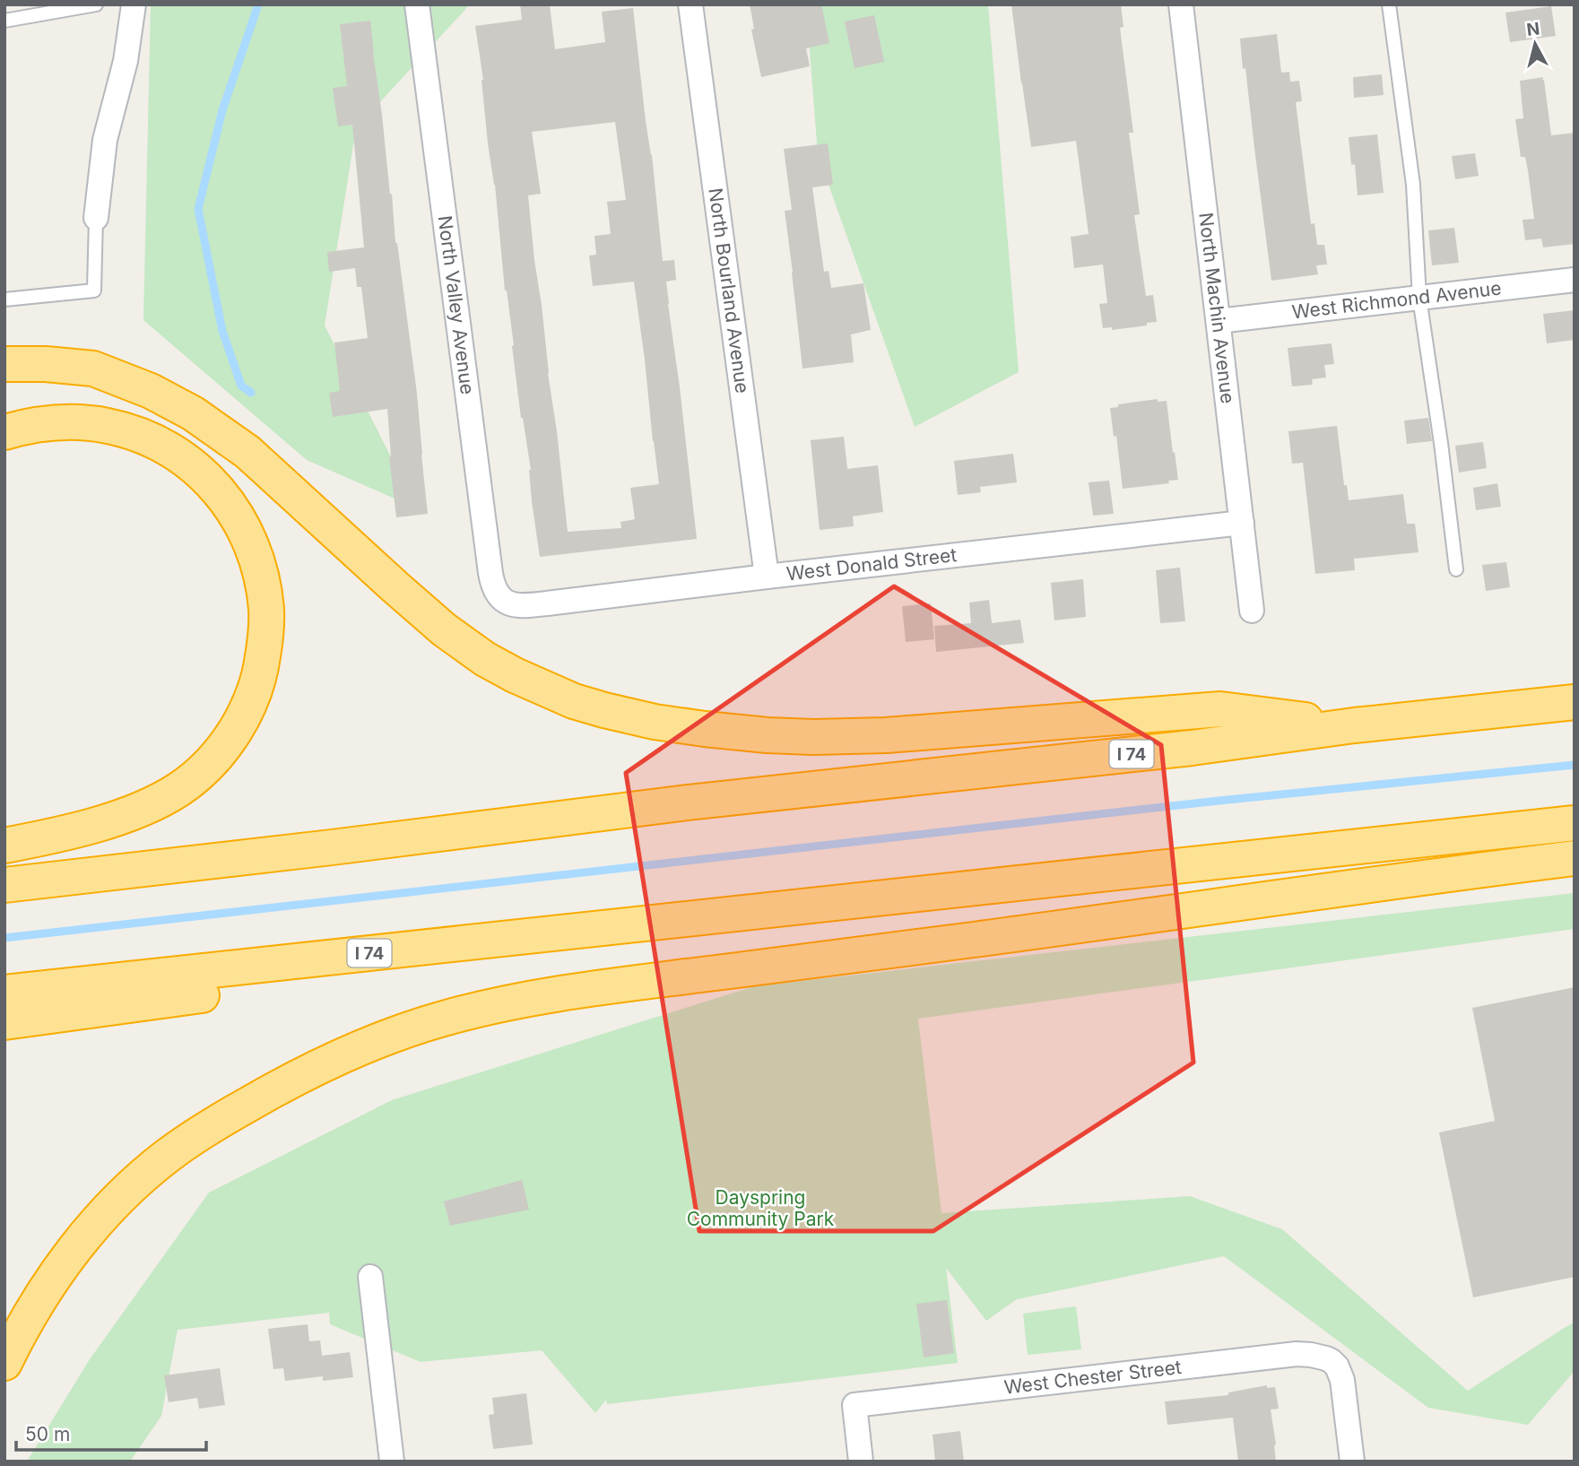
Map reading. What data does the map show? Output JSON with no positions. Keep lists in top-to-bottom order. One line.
{"streets":{"highway":["I 74"],"street":["North Bourland Avenue","West Richmond Avenue","North Valley Avenue","North Machin Avenue","West Donald Street","West Chester Street"]},"crossings":[["North Bourland Avenue","West Donald Street"],["West Richmond Avenue","North Machin Avenue"],["North Valley Avenue","West Donald Street"],["North Machin Avenue","West Donald Street"]],"parks":["Dayspring Community Park"],"scale_bar":"50 m","north":"top"}
